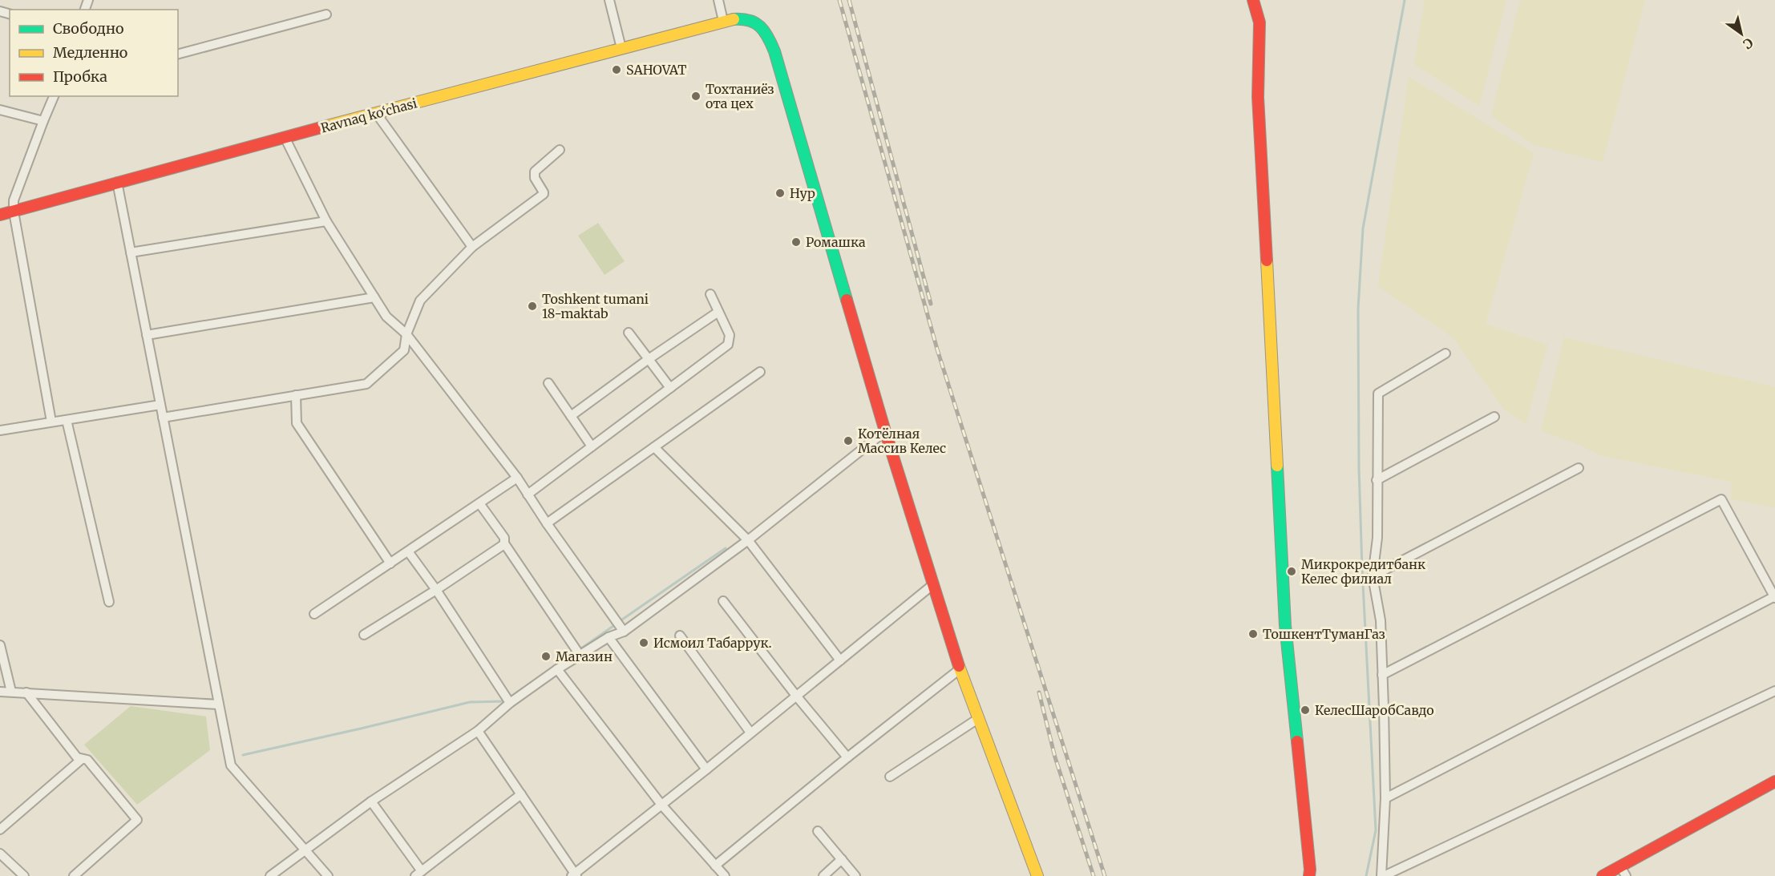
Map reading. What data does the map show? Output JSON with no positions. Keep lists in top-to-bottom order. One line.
{"streets":{"street":["Ravnaq ko‘chasi"]},"places":["SAHOVAT","Тохтаниёз ота цех","Нур","Ромашка","Toshkent tumani 18-maktab","Котёлная Массив Келес","Микрокредитбанк Келес филиал","ТошкентТуманГаз","Исмоил Табаррук.","Магазин","КелесШаробСавдо"],"legend":["Свободно","Медленно","Пробка"],"north":"bottom right"}
